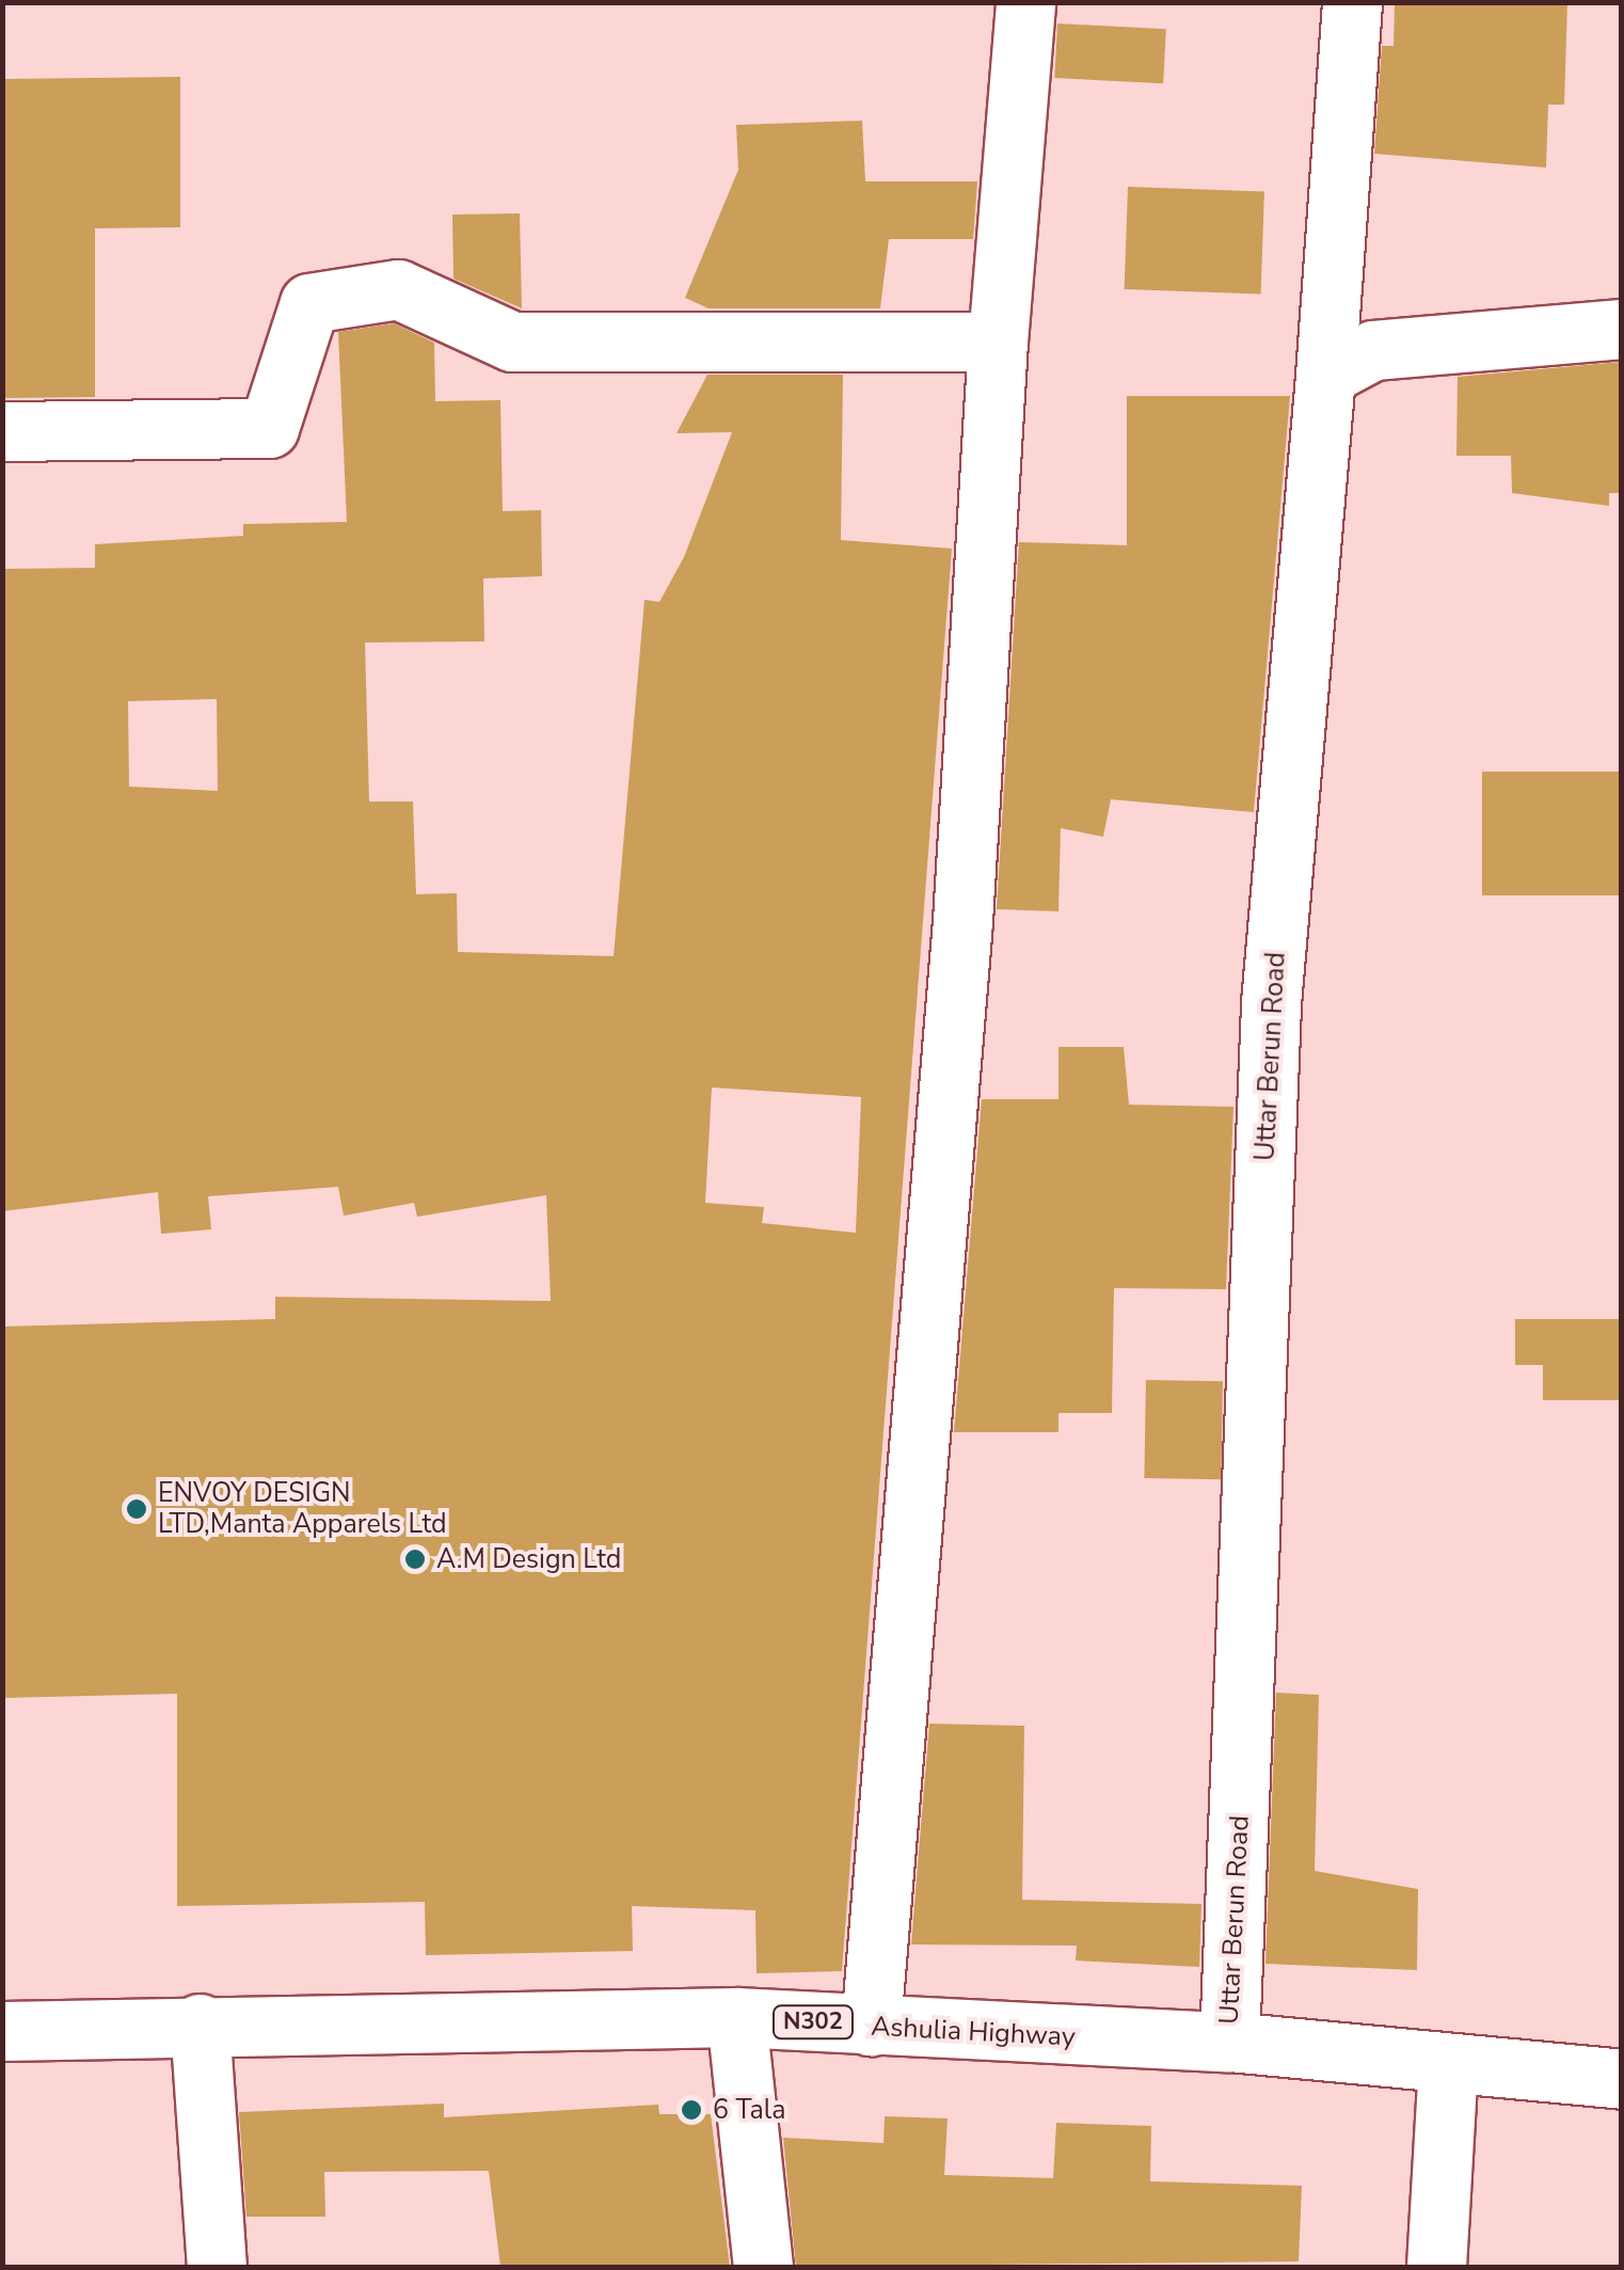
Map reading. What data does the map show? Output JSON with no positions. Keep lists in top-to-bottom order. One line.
{"streets":{"main road":["Uttar Berun Road","N302","Ashulia Highway"]},"crossings":[["Uttar Berun Road","Ashulia Highway"]],"places":["ENVOY DESIGN LTD,Manta Apparels Ltd","A.M Design Ltd","6 Tala"]}
